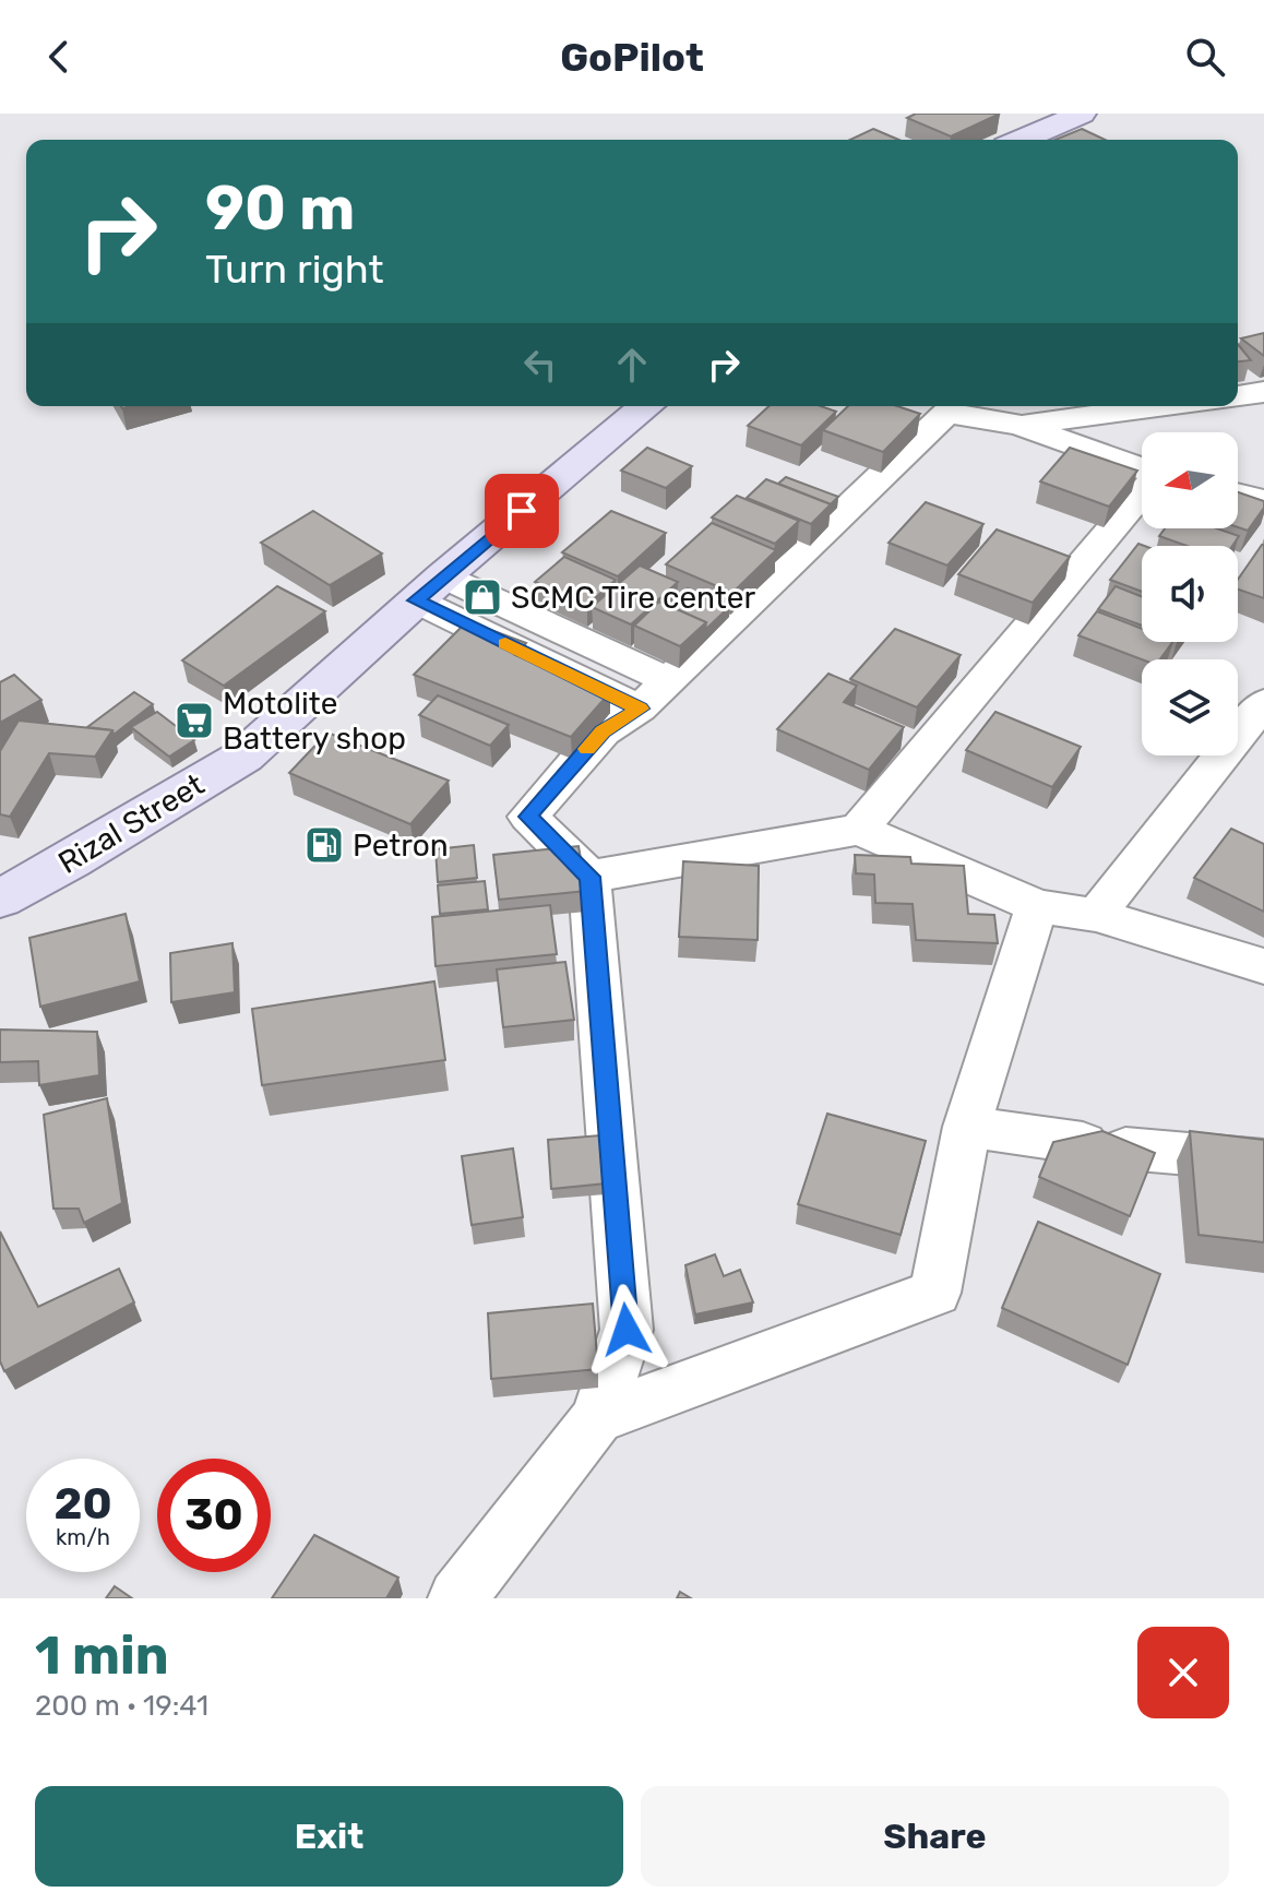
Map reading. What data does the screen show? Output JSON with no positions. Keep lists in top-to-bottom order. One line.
{"streets":{"main road":["Rizal Street"]},"places":{"shop":["SCMC Tire center"],"supermarket":["Motolite Battery shop"],"fuel station":["Petron"]},"north":"left","page":{"header":"GoPilot","turn":["90 m","Turn right"],"speed":"20 km/h","limit":"30","heading":["1 min","200 m · 19:41"],"buttons":["Exit","Share"]}}
